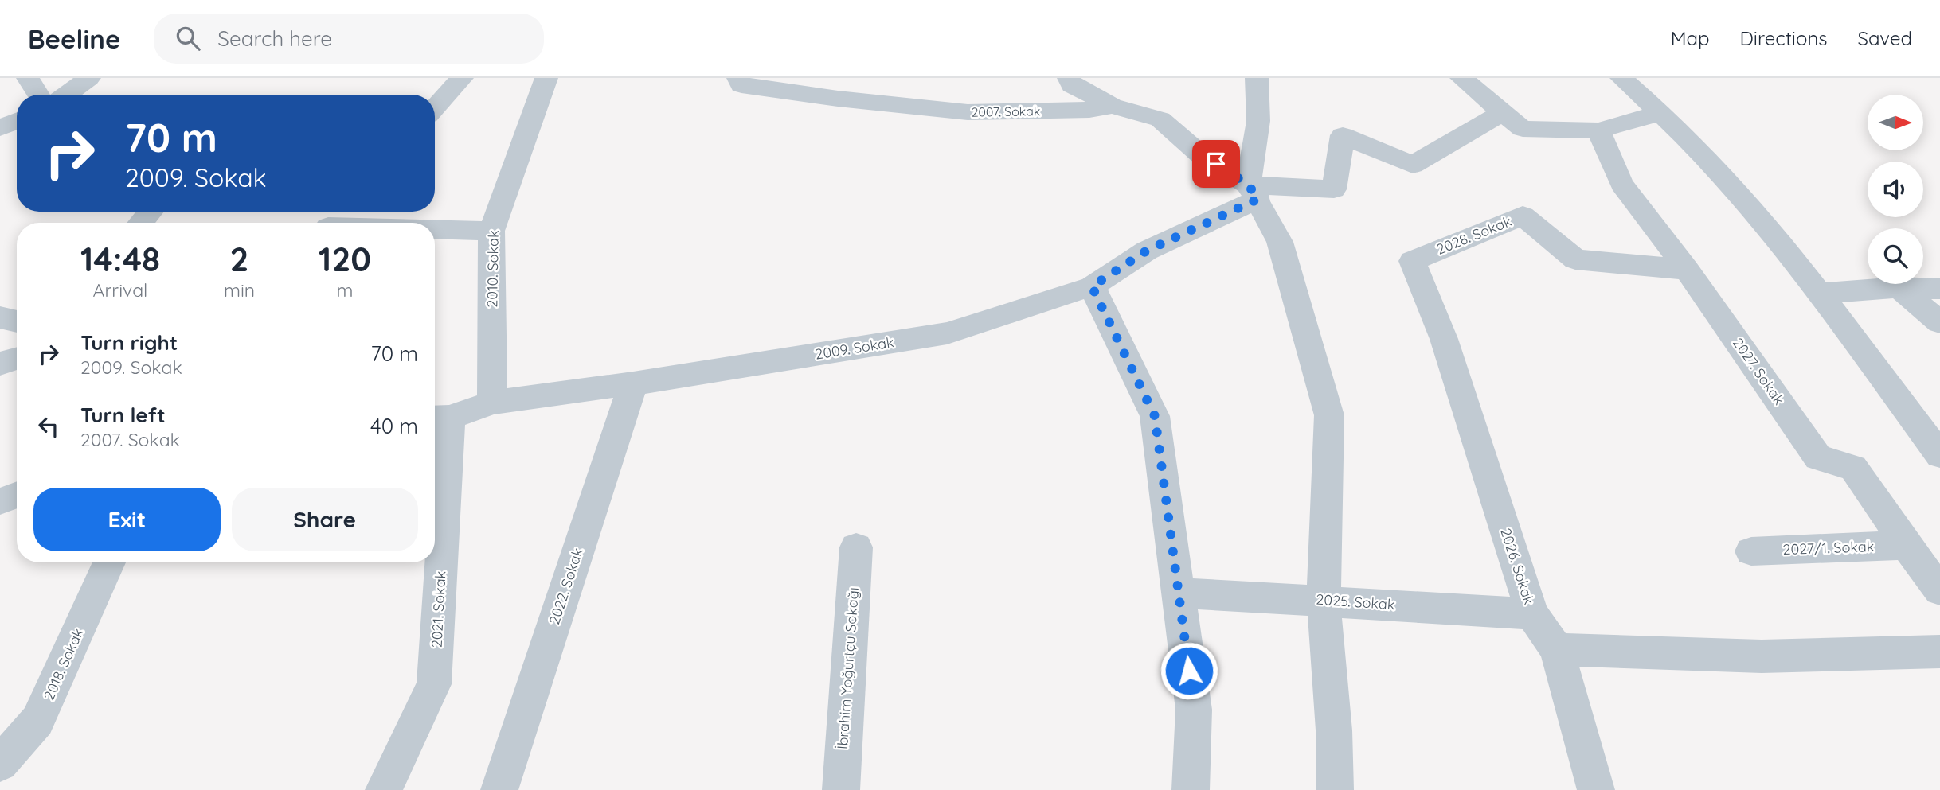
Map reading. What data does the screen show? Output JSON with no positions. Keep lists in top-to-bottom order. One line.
{"streets":{"street":["2007. Sokak","2028. Sokak","2010. Sokak","2009. Sokak","2027. Sokak","2027/1. Sokak","2026. Sokak","2022. Sokak","2025. Sokak","2021. Sokak","2018. Sokak","İbrahim Yoğurtçu Sokağı"]},"crossings":[["2007. Sokak","2009. Sokak"],["2028. Sokak","2027. Sokak"],["2028. Sokak","2026. Sokak"],["2010. Sokak","2009. Sokak"],["2009. Sokak","2022. Sokak"],["2009. Sokak","2021. Sokak"],["2027. Sokak","2027/1. Sokak"],["2026. Sokak","2025. Sokak"]],"north":"right","page":{"header":"Beeline","search":"Search here","nav":["Map","Directions","Saved"],"turn":["70 m","2009. Sokak"],"eta":["14:48","Arrival","2","min","120","m"],"list":[{"name":"Turn right","note":"2009. Sokak","value":"70 m"},{"name":"Turn left","note":"2007. Sokak","value":"40 m"}],"buttons":["Exit","Share"]}}
